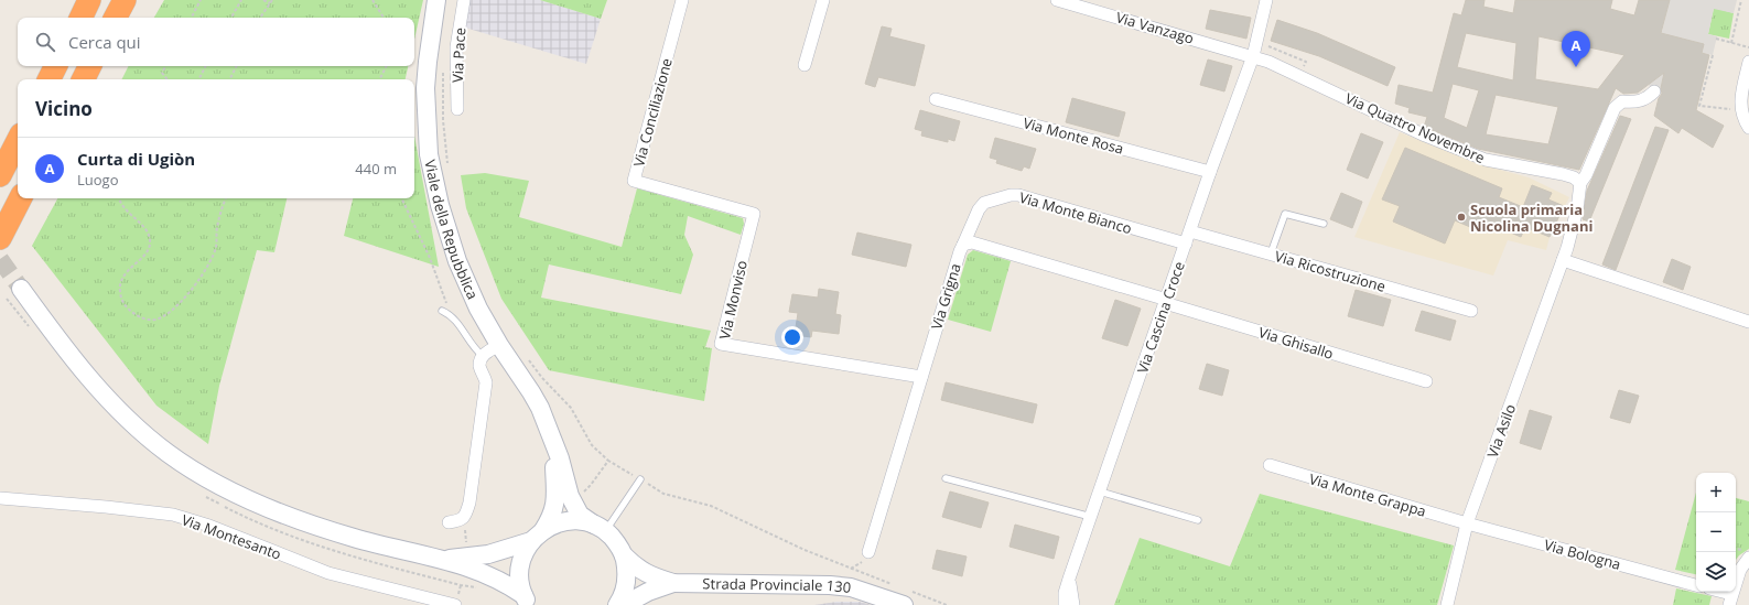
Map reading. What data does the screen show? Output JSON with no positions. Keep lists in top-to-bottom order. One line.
{"streets":{"street":["Via Vanzago","Via Pace","Via Conciliazione","Via Quattro Novembre","Via Monte Rosa","Via Monte Bianco","Viale della Repubblica","Via Ricostruzione","Via Grigna","Via Monviso","Via Cascina Croce","Via Ghisallo","Via Asilo","Via Monte Grappa","Via Montesanto","Via Bologna","Strada Provinciale 130"]},"crossings":[["Via Vanzago","Via Quattro Novembre"],["Via Vanzago","Via Cascina Croce"],["Via Conciliazione","Via Monviso"],["Via Quattro Novembre","Via Cascina Croce"],["Via Quattro Novembre","Via Asilo"],["Via Monte Rosa","Via Cascina Croce"],["Via Monte Bianco","Via Grigna"],["Via Monte Bianco","Via Cascina Croce"],["Viale della Repubblica","Strada Provinciale 130"],["Via Ricostruzione","Via Cascina Croce"],["Via Grigna","Via Monviso"],["Via Grigna","Via Cascina Croce"],["Via Grigna","Via Ghisallo"],["Via Cascina Croce","Via Ghisallo"],["Via Asilo","Via Monte Grappa"],["Via Asilo","Via Bologna"],["Via Monte Grappa","Via Bologna"]],"places":["Scuola primaria Nicolina Dugnani"],"page":{"search":"Cerca qui","pins":"A","heading":"Vicino","list":[{"mark":"A","name":"Curta di Ugiòn","note":"Luogo","value":"440 m"}],"map_buttons":["+","−"]}}
